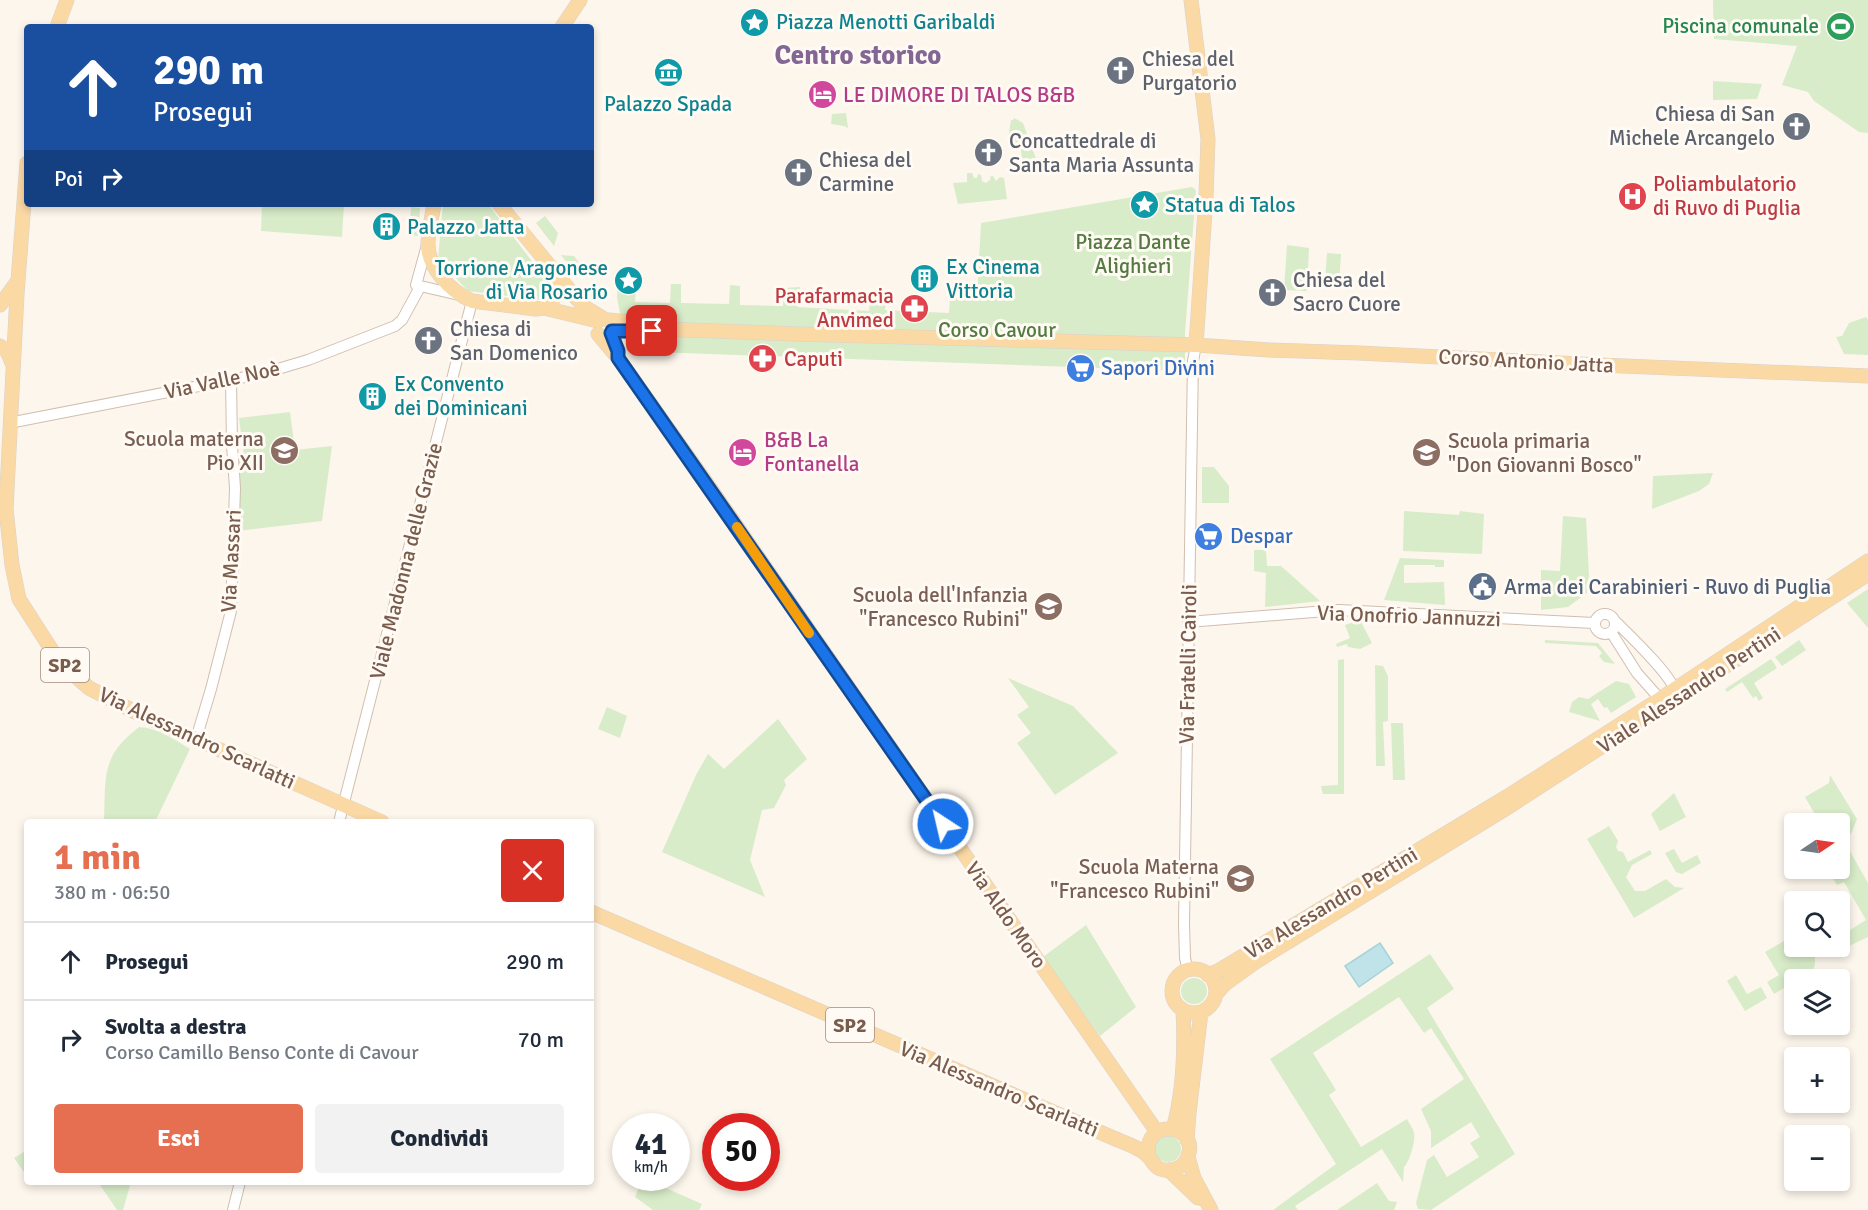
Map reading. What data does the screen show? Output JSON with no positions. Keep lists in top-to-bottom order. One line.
{"streets":{"main road":["Corso Antonio Jatta","SP2","Viale Alessandro Pertini","Via Alessandro Scarlatti","Via Alessandro Pertini","Via Aldo Moro"],"street":["Via Valle Noè","Via Massari","Viale Madonna delle Grazie","Via Onofrio Jannuzzi","Via Fratelli Cairoli"]},"crossings":[["Corso Antonio Jatta","Viale Madonna delle Grazie"],["Corso Antonio Jatta","Via Fratelli Cairoli"],["Corso Antonio Jatta","Via Aldo Moro"],["Via Valle Noè","Via Massari"],["Via Valle Noè","Via Alessandro Scarlatti"],["Via Massari","Via Alessandro Scarlatti"],["Viale Madonna delle Grazie","Via Alessandro Scarlatti"],["Via Onofrio Jannuzzi","Via Fratelli Cairoli"],["Via Fratelli Cairoli","Via Alessandro Pertini"],["Via Alessandro Scarlatti","Via Aldo Moro"]],"districts":["Centro storico"],"parks":["Piazza Dante Alighieri","Corso Cavour"],"places":{"place":["Piazza Menotti Garibaldi","Statua di Talos","Torrione Aragonese di Via Rosario"],"sports":["Piscina comunale"],"church":["Chiesa del Purgatorio","Chiesa di San Michele Arcangelo","Concattedrale di Santa Maria Assunta","Chiesa del Carmine","Chiesa del Sacro Cuore","Chiesa di San Domenico"],"museum":["Palazzo Spada"],"hotel":["LE DIMORE DI TALOS B&B","B&B La Fontanella"],"hospital":["Poliambulatorio di Ruvo di Puglia"],"building":["Palazzo Jatta","Ex Cinema Vittoria","Ex Convento dei Dominicani"],"pharmacy":["Parafarmacia Anvimed","Caputi"],"supermarket":["Sapori Divini","Despar"],"school or university":["Scuola materna Pio XII","Scuola primaria \"Don Giovanni Bosco\"","Scuola dell'Infanzia \"Francesco Rubini\"","Scuola Materna \"Francesco Rubini\""],"public building":["Arma dei Carabinieri - Ruvo di Puglia"]},"north":"right","page":{"turn":["290 m","Prosegui"],"then":"Poi","map_buttons":["+","−"],"heading":["1 min","380 m · 06:50"],"list":[{"name":"Prosegui","value":"290 m"},{"name":"Svolta a destra","note":"Corso Camillo Benso Conte di Cavour","value":"70 m"}],"buttons":["Esci","Condividi"],"speed":"41 km/h","limit":"50"}}
